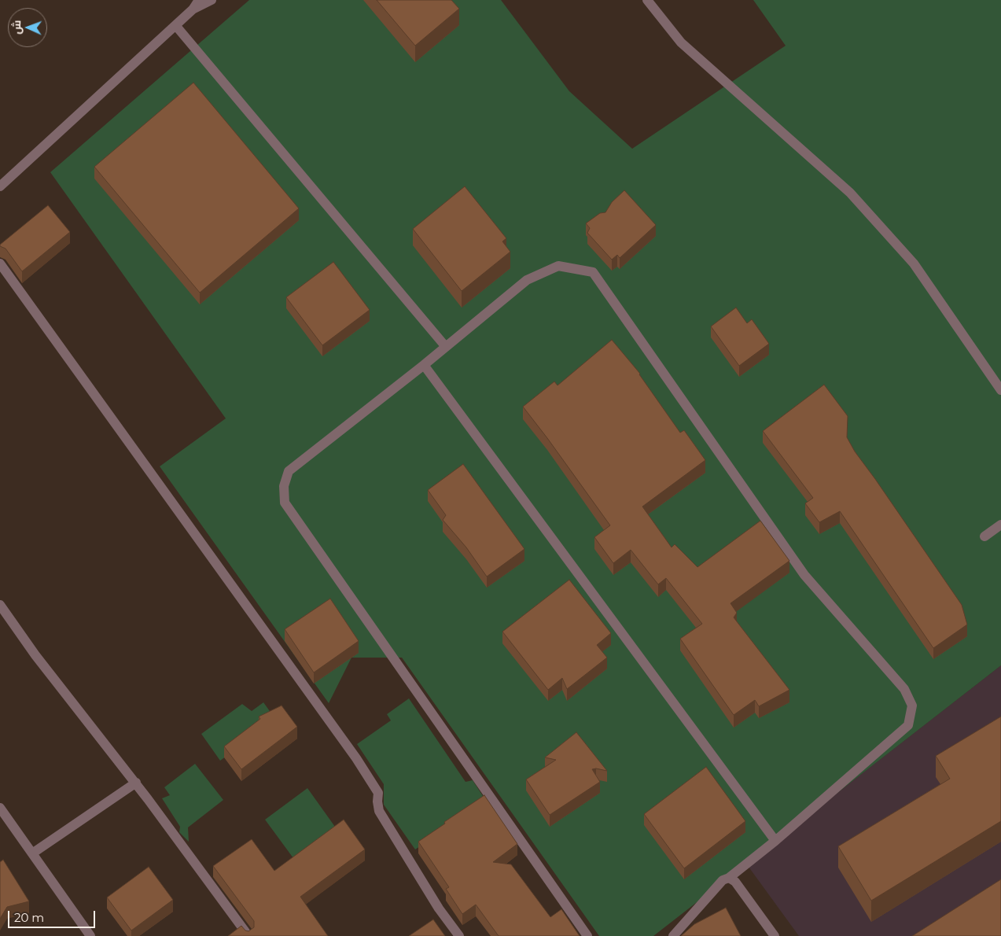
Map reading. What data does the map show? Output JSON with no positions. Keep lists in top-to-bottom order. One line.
{"scale_bar":"20 m","north":"left"}
